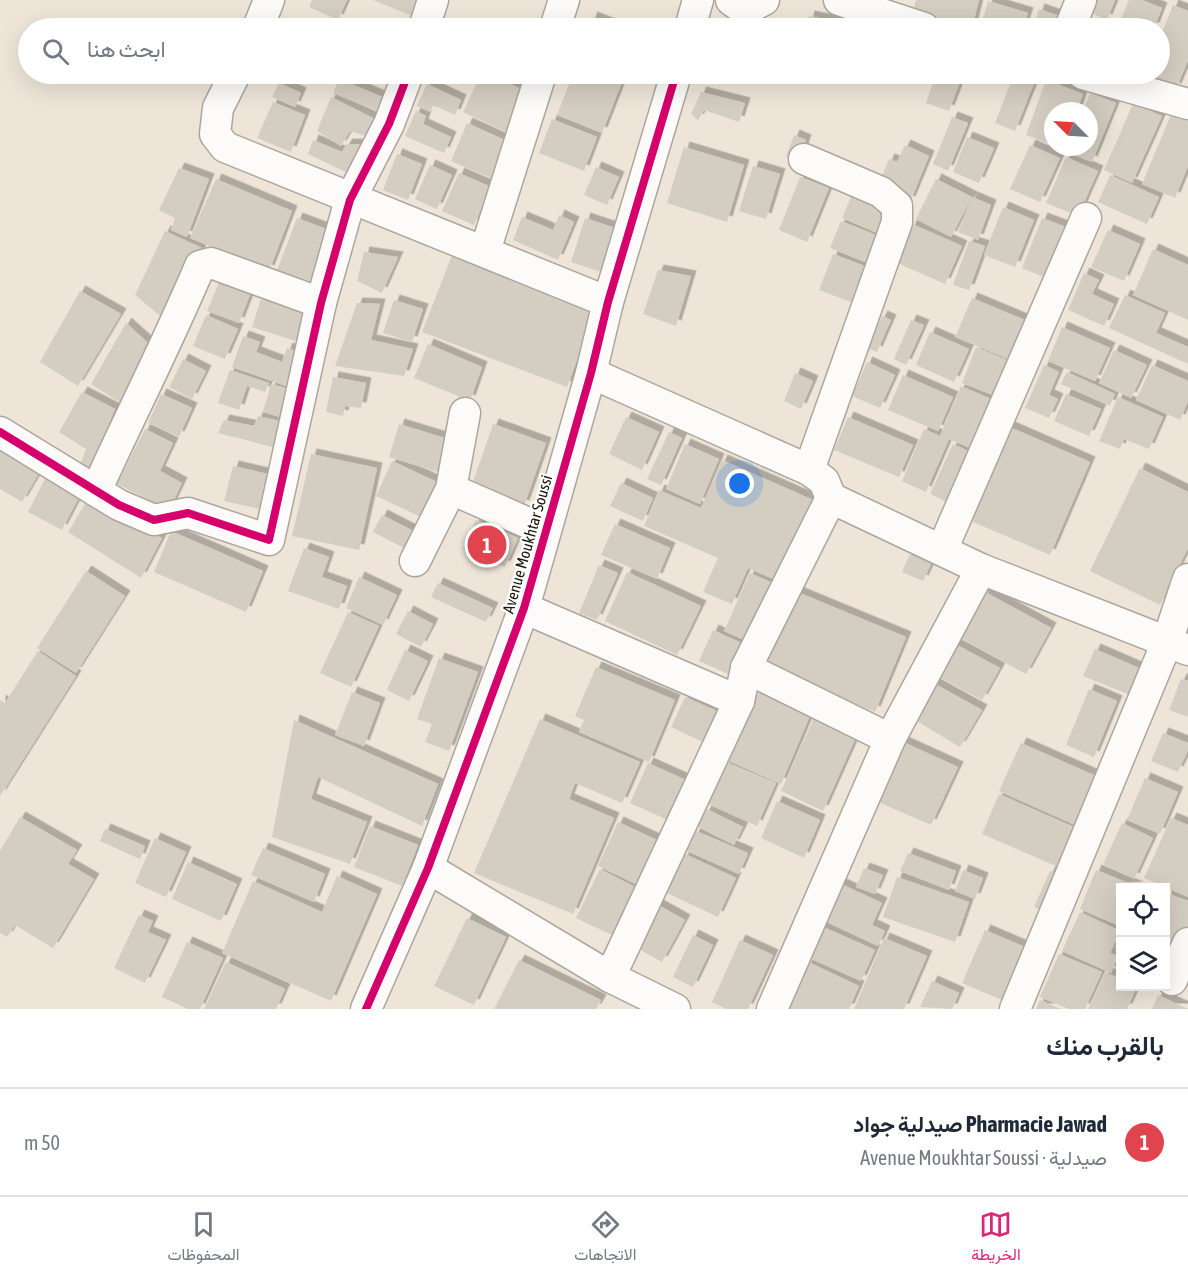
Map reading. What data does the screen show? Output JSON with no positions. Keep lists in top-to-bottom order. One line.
{"streets":{"street":["Avenue Moukhtar Soussi"]},"north":"top left","page":{"search":"ابحث هنا","pins":"1","heading":"بالقرب منك","list":[{"mark":"1","name":"Pharmacie Jawad صيدلية جواد","note":"صيدلية · Avenue Moukhtar Soussi","value":"50 m"}],"nav":["الخريطة","الاتجاهات","المحفوظات"]}}
